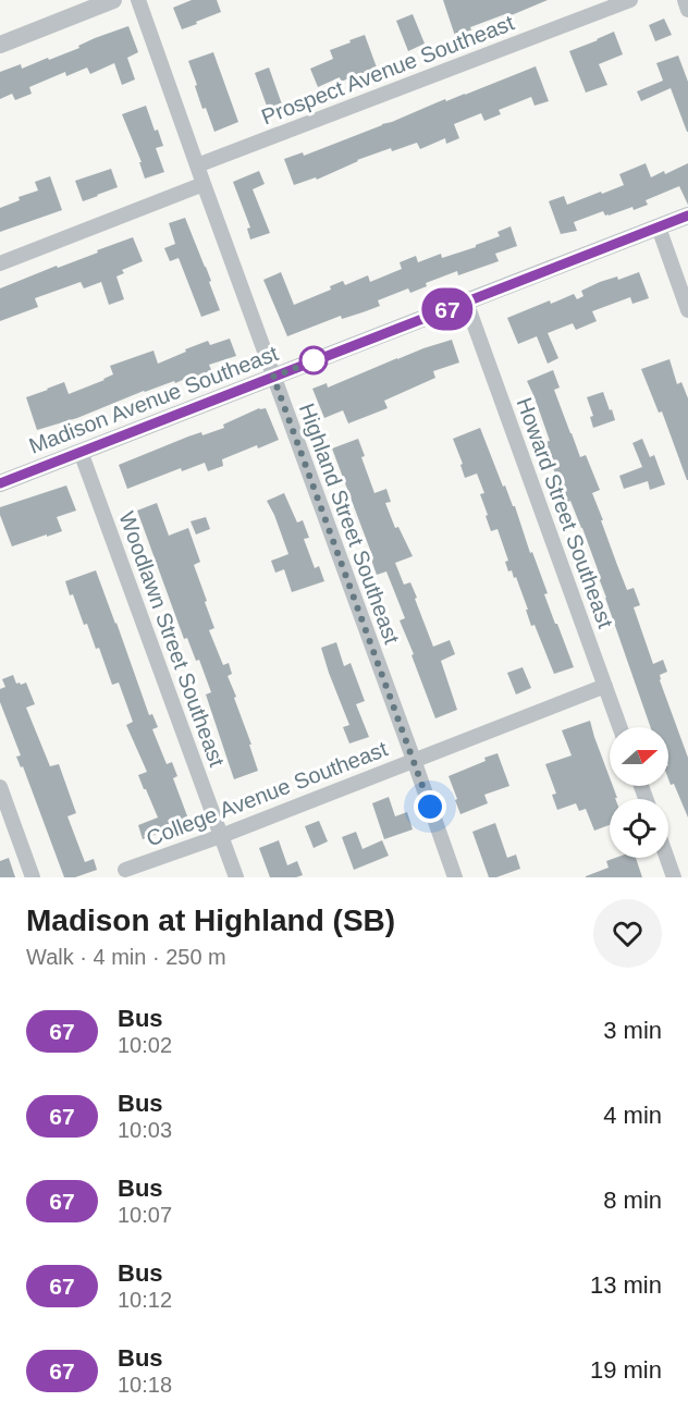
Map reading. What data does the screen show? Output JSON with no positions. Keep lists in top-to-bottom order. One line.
{"streets":{"street":["Prospect Avenue Southeast","Madison Avenue Southeast","Howard Street Southeast","Highland Street Southeast","Woodlawn Street Southeast","College Avenue Southeast"]},"crossings":[["Prospect Avenue Southeast","Highland Street Southeast"],["Madison Avenue Southeast","Howard Street Southeast"],["Madison Avenue Southeast","Highland Street Southeast"],["Madison Avenue Southeast","Woodlawn Street Southeast"],["Howard Street Southeast","College Avenue Southeast"],["Highland Street Southeast","College Avenue Southeast"],["Woodlawn Street Southeast","College Avenue Southeast"]],"lines":["bus line 67"],"north":"right","page":{"on_map":"67","heading":["Madison at Highland (SB)","Walk · 4 min · 250 m"],"list":[{"mark":"67","name":"Bus","note":"10:02","value":"3 min"},{"mark":"67","name":"Bus","note":"10:03","value":"4 min"},{"mark":"67","name":"Bus","note":"10:07","value":"8 min"},{"mark":"67","name":"Bus","note":"10:12","value":"13 min"},{"mark":"67","name":"Bus","note":"10:18","value":"19 min"}]}}
